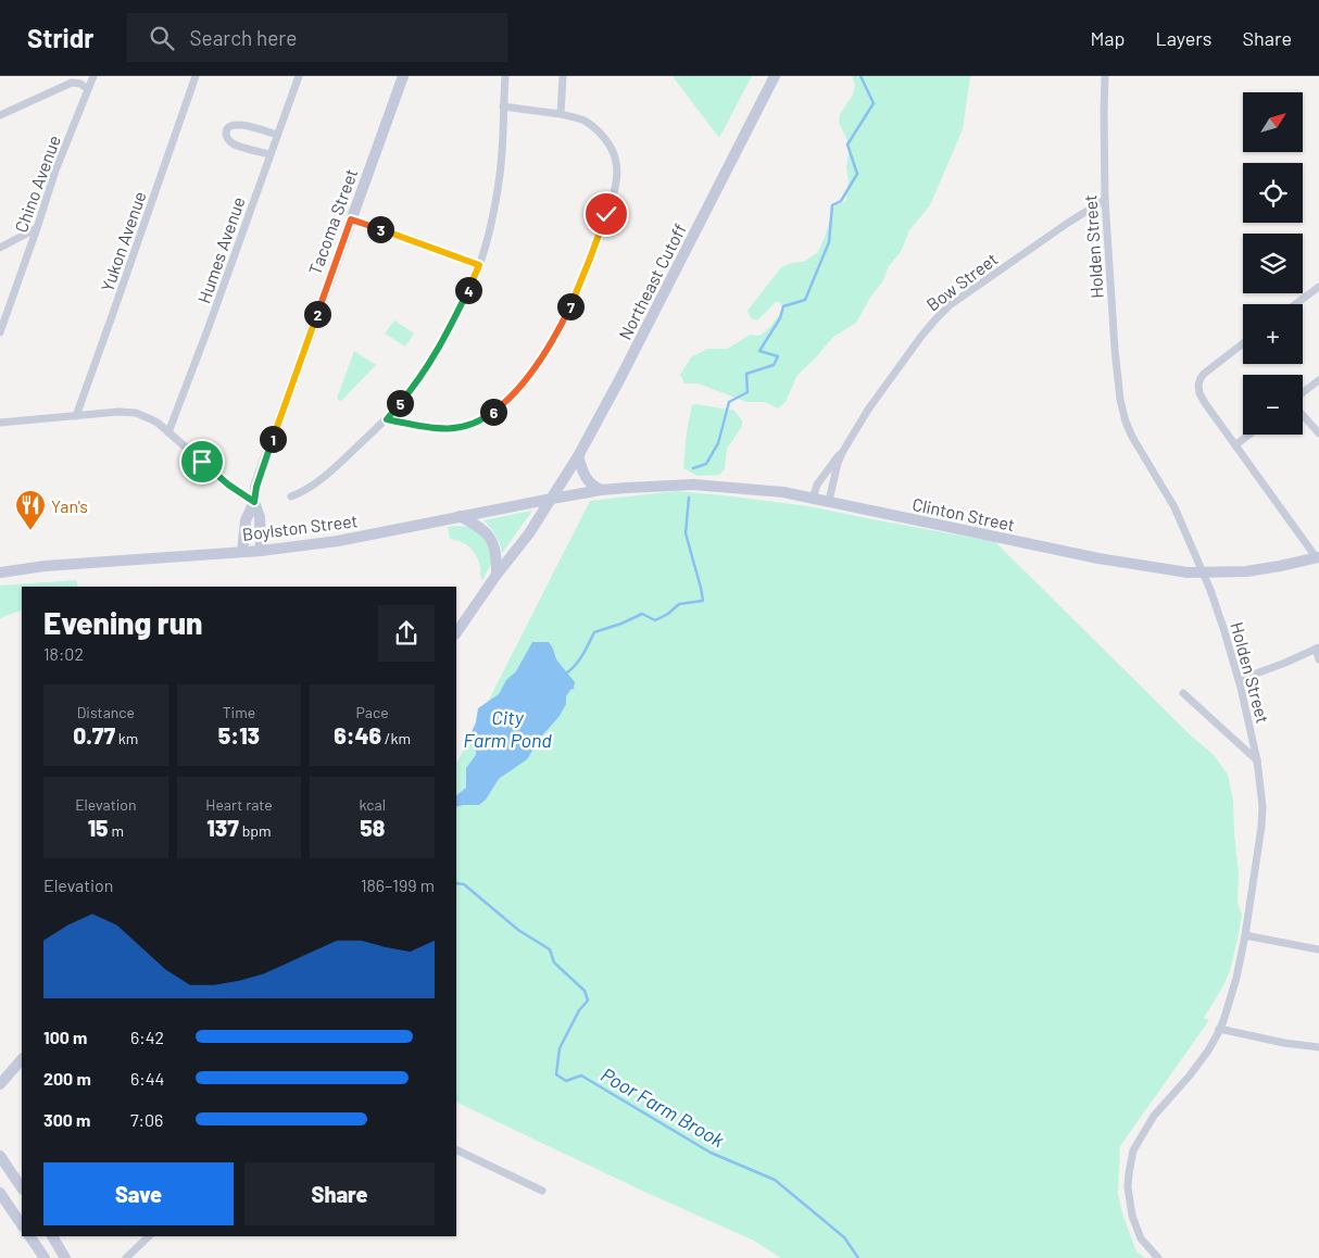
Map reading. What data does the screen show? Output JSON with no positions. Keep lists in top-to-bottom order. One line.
{"streets":{"main road":["Tacoma Street","Northeast Cutoff","Clinton Street","Boylston Street"],"street":["Chino Avenue","Yukon Avenue","Holden Street","Humes Avenue","Bow Street"]},"crossings":[["Tacoma Street","Boylston Street"],["Holden Street","Bow Street"],["Holden Street","Clinton Street"],["Northeast Cutoff","Boylston Street"],["Bow Street","Clinton Street"],["Clinton Street","Boylston Street"]],"water":["City Farm Pond","Poor Farm Brook"],"places":{"restaurant":["Yan's"]},"north":"top right","page":{"header":"Stridr","search":"Search here","nav":["Map","Layers","Share"],"map_buttons":["+","−"],"pins":["3","4","7","2","5","6","1"],"heading":["Evening run","18:02"],"stats":[["Distance","0.77 km"],["Time","5:13"],["Pace","6:46 /km"],["Elevation","15 m"],["Heart rate","137 bpm"],["kcal","58"]],"chart":["Elevation","186–199 m"],"list":[{"name":"100 m","note":"6:42"},{"name":"200 m","note":"6:44"},{"name":"300 m","note":"7:06"}],"buttons":["Save","Share"]}}
